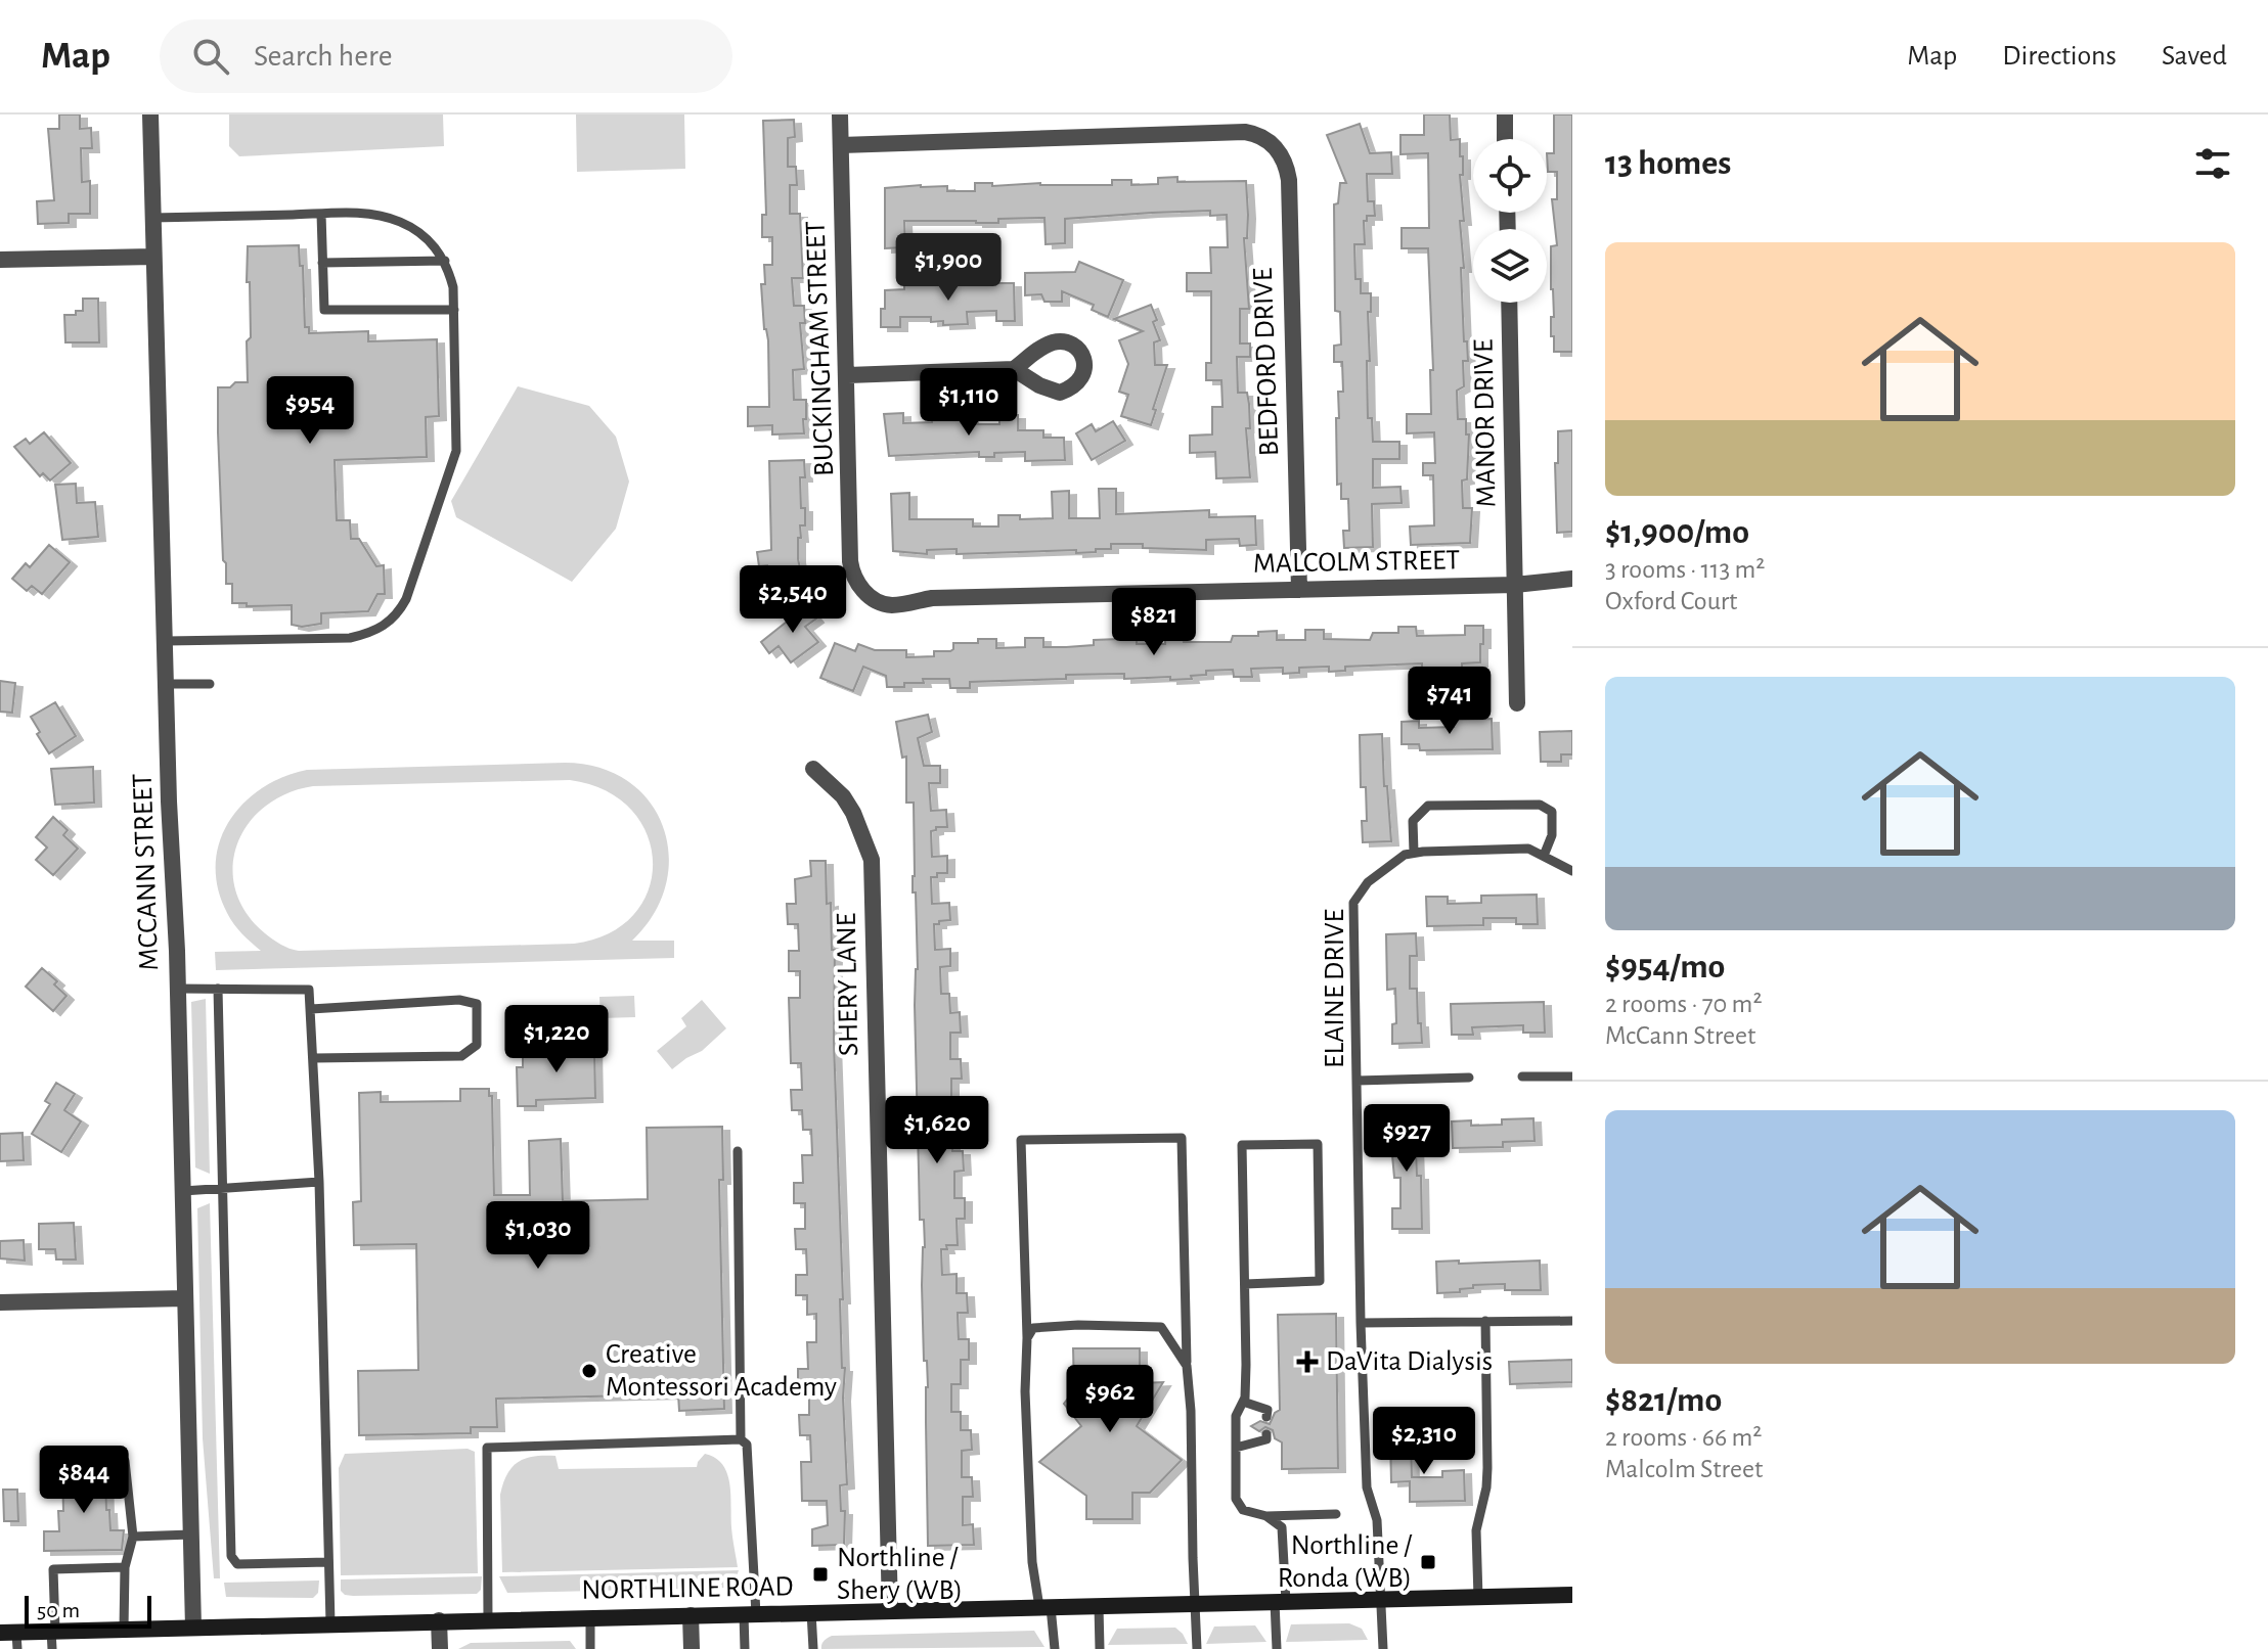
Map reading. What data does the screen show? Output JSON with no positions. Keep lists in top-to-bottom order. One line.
{"streets":{"main road":["NORTHLINE ROAD"],"street":["BUCKINGHAM STREET","BEDFORD DRIVE","MANOR DRIVE","MALCOLM STREET","MCCANN STREET","SHERY LANE"],"lane":["ELAINE DRIVE"]},"crossings":[["BUCKINGHAM STREET","BEDFORD DRIVE"],["BUCKINGHAM STREET","MALCOLM STREET"],["BEDFORD DRIVE","MALCOLM STREET"],["MANOR DRIVE","MALCOLM STREET"],["MCCANN STREET","NORTHLINE ROAD"],["SHERY LANE","NORTHLINE ROAD"],["ELAINE DRIVE","NORTHLINE ROAD"]],"places":{"health":["DaVita Dialysis"],"other":["Creative Montessori Academy"],"transit":["Northline / Ronda (WB)","Northline / Shery (WB)"]},"scale_bar":"50 m","page":{"header":"Map","search":"Search here","nav":["Map","Directions","Saved"],"heading":"13 homes","list":[{"name":"$1,900/mo","note":"3 rooms · 113 m² · Oxford Court"},{"name":"$954/mo","note":"2 rooms · 70 m² · McCann Street"},{"name":"$821/mo","note":"2 rooms · 66 m² · Malcolm Street"}],"price":["$1,900","$1,110","$954","$2,540","$821","$741","$1,220","$1,620","$927","$1,030","$962","$2,310","$844"],"scale":"50 m"}}
